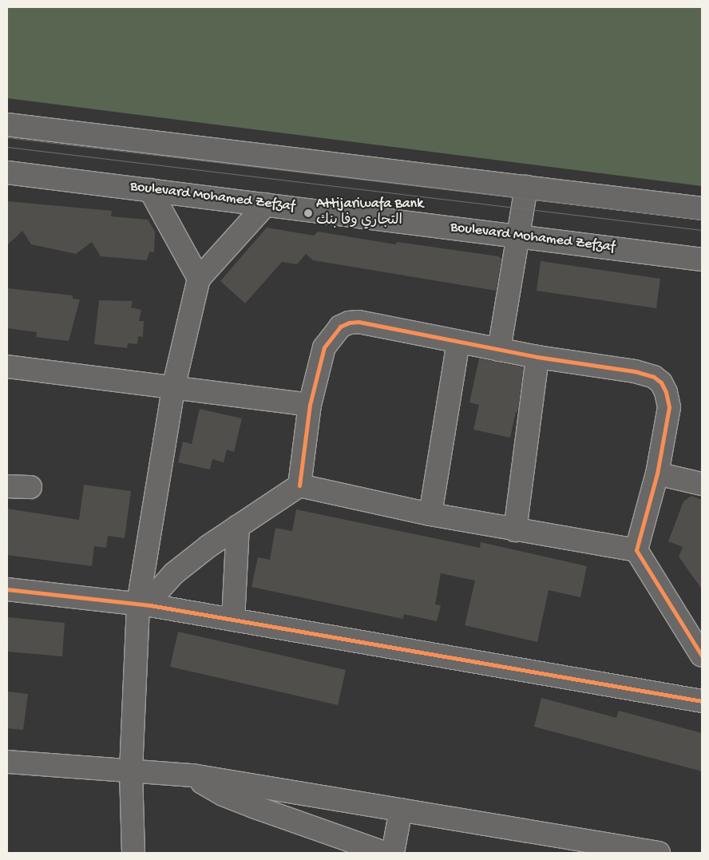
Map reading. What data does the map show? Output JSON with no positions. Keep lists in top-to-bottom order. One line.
{"streets":{"street":["Boulevard Mohamed Zefzaf"]},"places":["Attijariwafa Bank التجاري وفا بنك"]}
